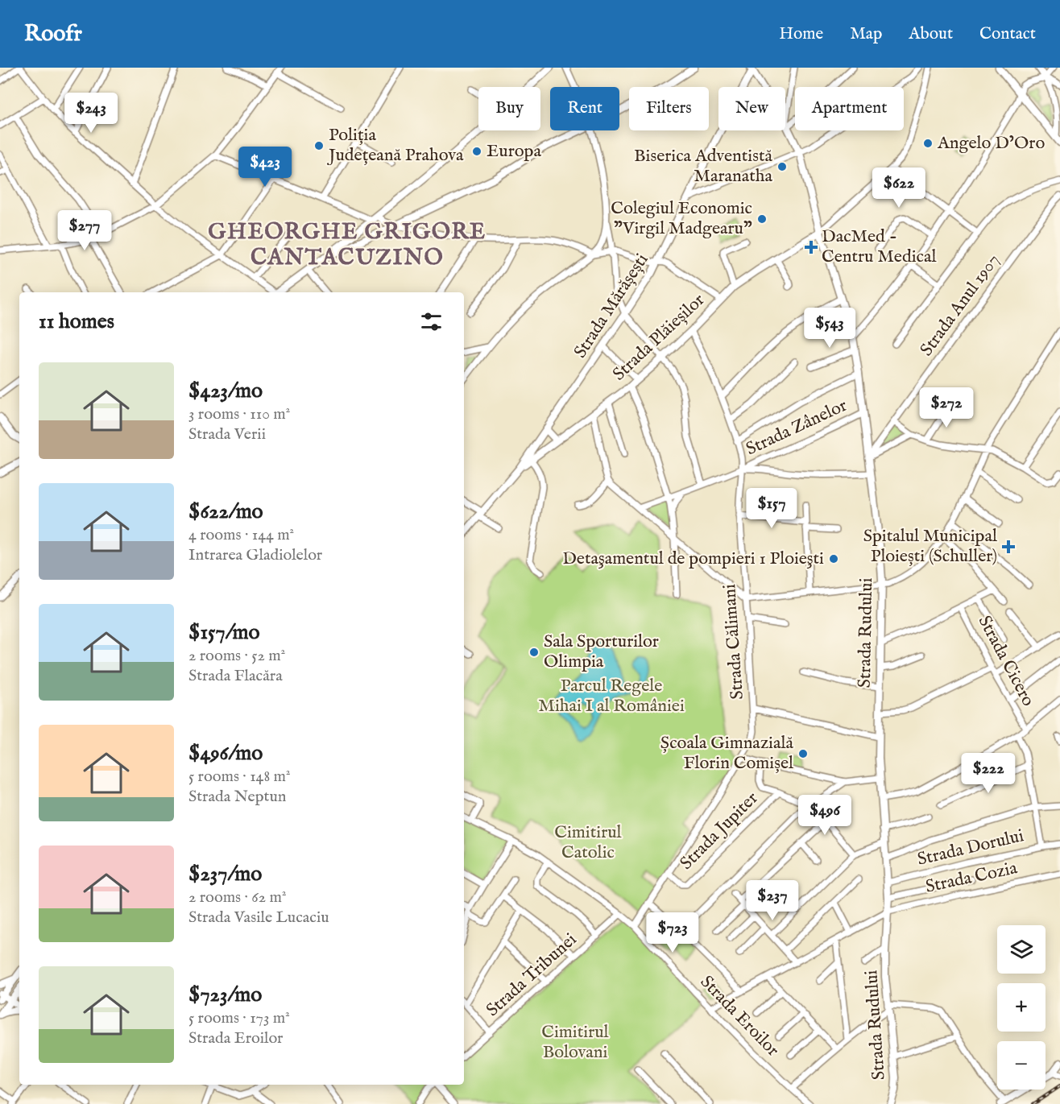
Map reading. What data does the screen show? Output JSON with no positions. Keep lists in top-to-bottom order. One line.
{"streets":{"main road":["Strada Mărășești","Strada Plăieșilor","Strada Rudului"],"street":["Strada Anul 1907","Strada Zânelor","Strada Călimani","Strada Cicero","Strada Jupiter","Strada Dorului","Strada Cozia","Strada Tribunei","Strada Eroilor"]},"crossings":[["Strada Anul 1907","Strada Rudului"],["Strada Mărășești","Strada Plăieșilor"],["Strada Mărășești","Strada Rudului"],["Strada Plăieșilor","Strada Rudului"],["Strada Plăieșilor","Strada Călimani"],["Strada Zânelor","Strada Rudului"],["Strada Zânelor","Strada Călimani"],["Strada Rudului","Strada Jupiter"],["Strada Rudului","Strada Dorului"],["Strada Rudului","Strada Cozia"],["Strada Călimani","Strada Jupiter"],["Strada Călimani","Strada Eroilor"],["Strada Cozia","Strada Eroilor"],["Strada Tribunei","Strada Eroilor"]],"districts":["GHEORGHE GRIGORE CANTACUZINO"],"parks":["Parcul Regele Mihai I al României","Cimitirul Catolic","Cimitirul Bolovani"],"places":{"other":["Angelo D’Oro","Poliția Județeană Prahova","Europa","Biserica Adventistă Maranatha","Colegiul Economic \"Virgil Madgearu\"","Detaşamentul de pompieri 1 Ploieşti","Sala Sporturilor Olimpia","Școala Gimnazială Florin Comișel"],"health":["DacMed - Centru Medical","Spitalul Municipal Ploiești (Schuller)"]},"page":{"header":"Roofr","nav":["Home","Map","About","Contact"],"chip":["Buy","Rent","Filters","New","Apartment"],"price":["$243","$423","$622","$277","$543","$272","$157","$222","$496","$237","$723"],"heading":"11 homes","list":[{"name":"$423/mo","note":"3 rooms · 110 m² · Strada Verii"},{"name":"$622/mo","note":"4 rooms · 144 m² · Intrarea Gladiolelor"},{"name":"$157/mo","note":"2 rooms · 52 m² · Strada Flacăra"},{"name":"$496/mo","note":"5 rooms · 148 m² · Strada Neptun"},{"name":"$237/mo","note":"2 rooms · 62 m² · Strada Vasile Lucaciu"},{"name":"$723/mo","note":"5 rooms · 173 m² · Strada Eroilor"}],"map_buttons":["+","−"]}}
